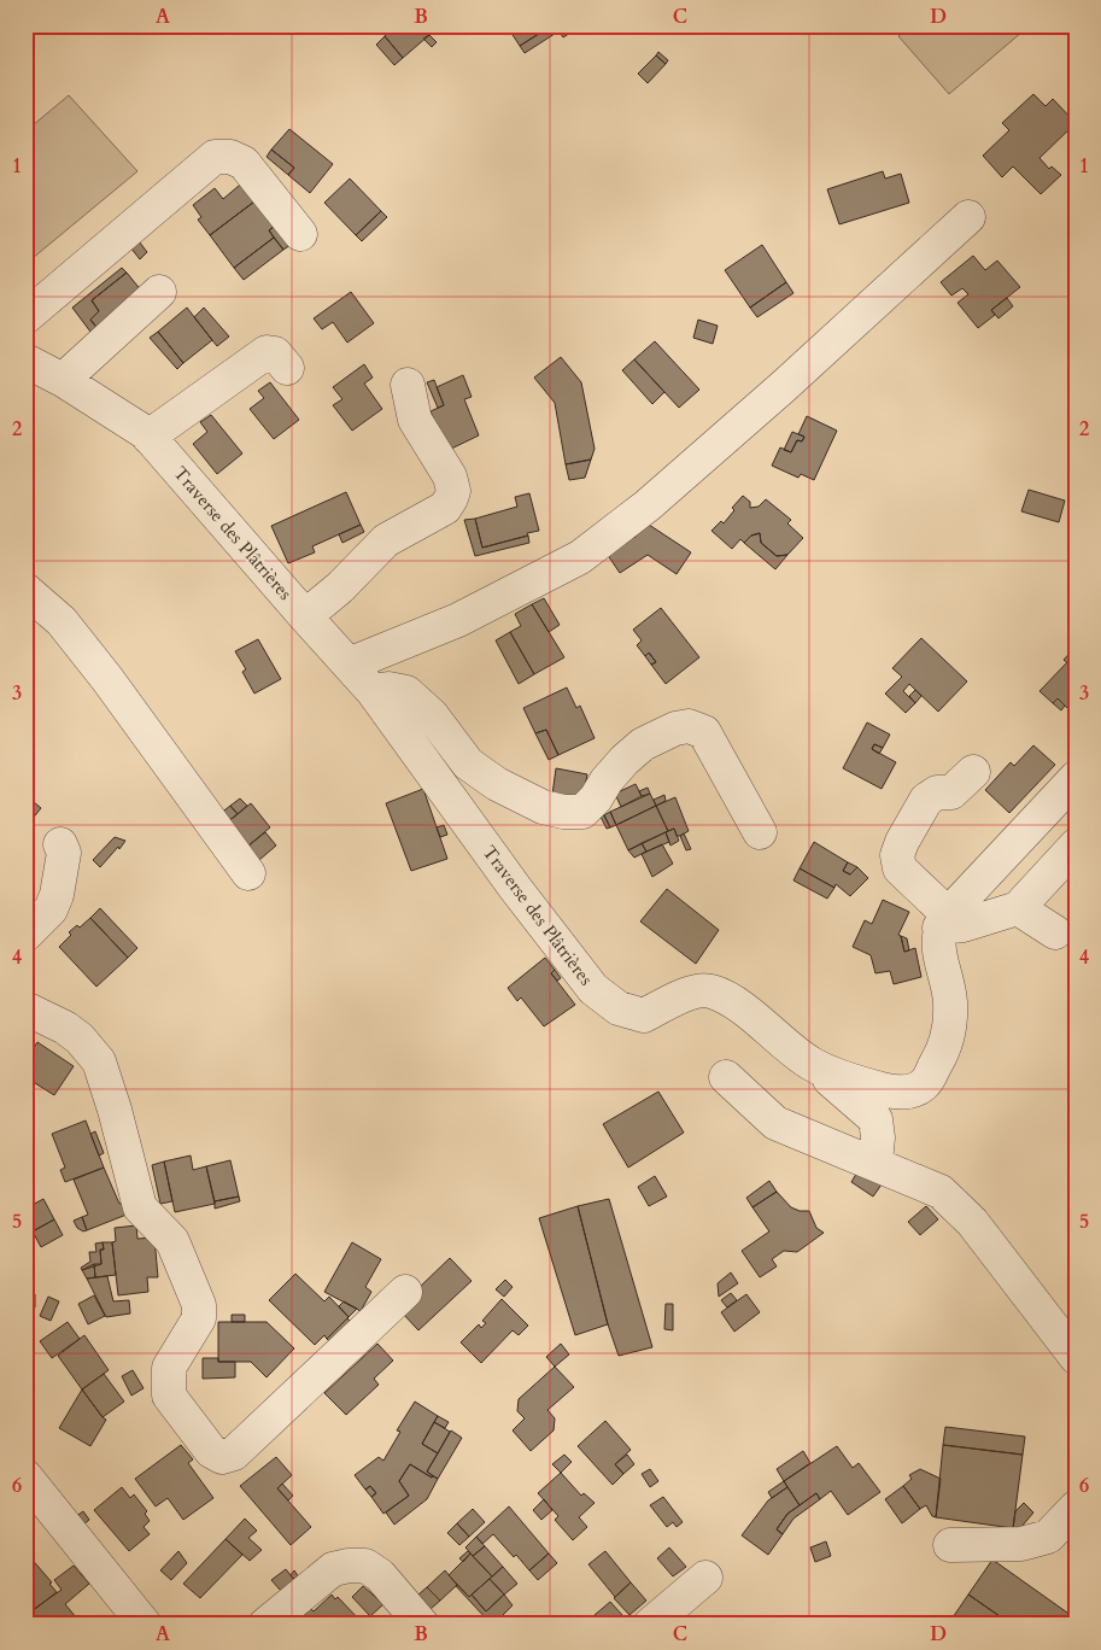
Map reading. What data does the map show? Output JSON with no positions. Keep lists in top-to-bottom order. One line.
{"streets":{"street":["Traverse des Plâtrières"]},"grid":{"columns":["A","B","C","D"],"rows":["1","2","3","4","5","6"]}}
